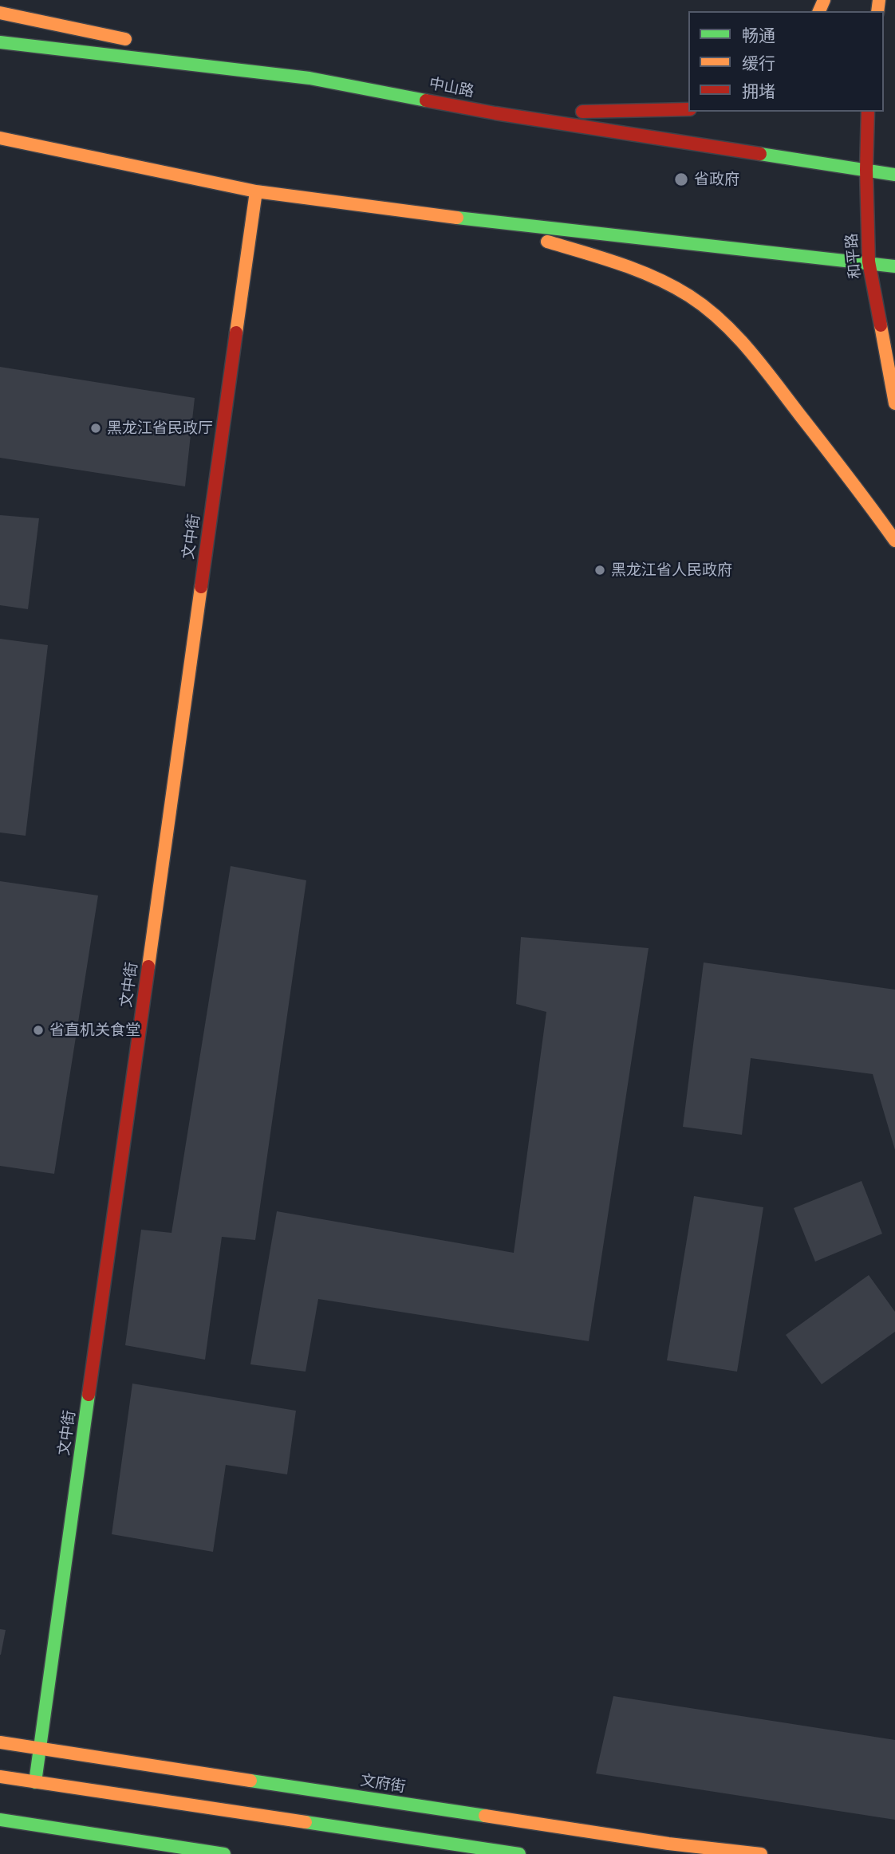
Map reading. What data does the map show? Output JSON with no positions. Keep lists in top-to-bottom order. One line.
{"streets":{"main road":["中山路","和平路","文中街","文府街"]},"crossings":[["中山路","和平路"],["文中街","文府街"]],"places":["省政府","黑龙江省民政厅","黑龙江省人民政府","省直机关食堂"],"legend":["畅通","缓行","拥堵"]}
